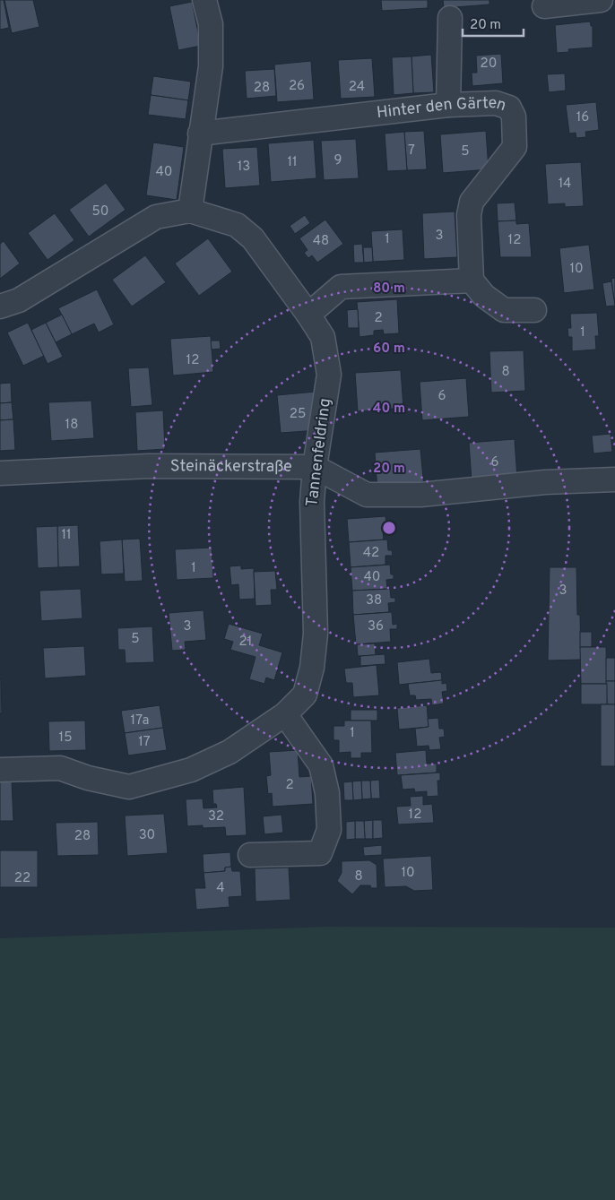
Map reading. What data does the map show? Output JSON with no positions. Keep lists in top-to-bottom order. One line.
{"streets":{"street":["Hinter den Gärten","Tannenfeldring","Steinäckerstraße"]},"crossings":[["Tannenfeldring","Steinäckerstraße"]],"house_numbers":["20","26","24","28","16","7","5","9","11","13","40","14","50","3","1","12","48","10","2","1","12","8","6","25","18","6","11","42","1","40","3","38","3","36","5","21","17a","1","15","17","2","12","32","30","28","10","8","22","4"],"scale_bar":"20 m","rings":["80 m","60 m","40 m","20 m"]}
